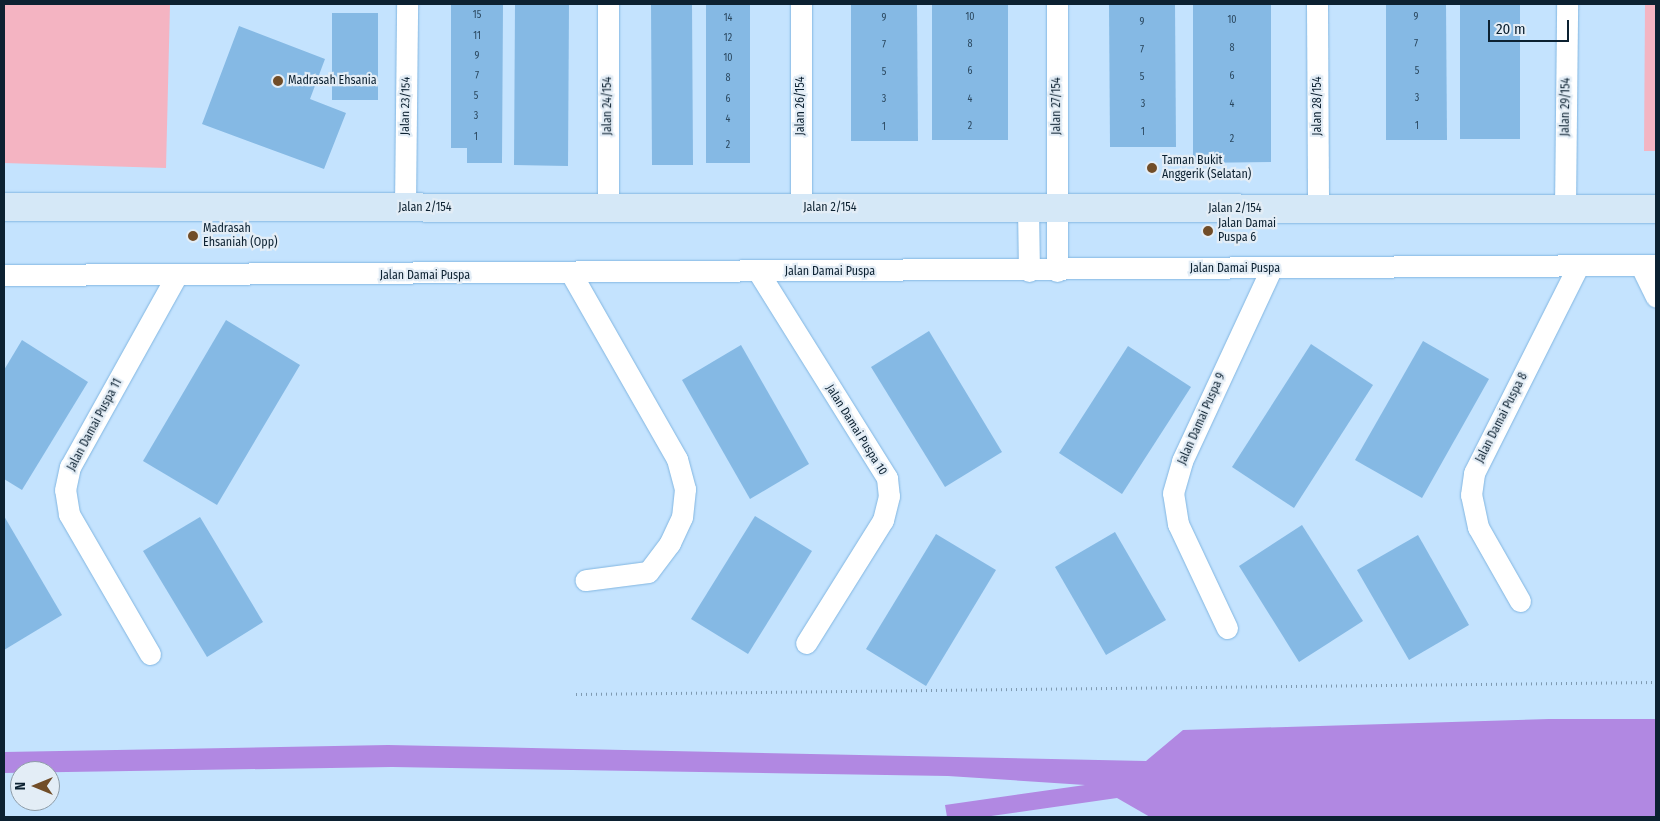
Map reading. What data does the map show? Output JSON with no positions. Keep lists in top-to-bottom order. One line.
{"streets":{"street":["Jalan 23/154","Jalan 24/154","Jalan 26/154","Jalan 27/154","Jalan 28/154","Jalan 29/154","Jalan 2/154","Jalan Damai Puspa","Jalan Damai Puspa 8","Jalan Damai Puspa 9","Jalan Damai Puspa 11","Jalan Damai Puspa 10"]},"crossings":[["Jalan 23/154","Jalan 2/154"],["Jalan 24/154","Jalan 2/154"],["Jalan 26/154","Jalan 2/154"],["Jalan 27/154","Jalan 2/154"],["Jalan 27/154","Jalan Damai Puspa"],["Jalan 28/154","Jalan 2/154"],["Jalan 29/154","Jalan 2/154"],["Jalan Damai Puspa","Jalan Damai Puspa 8"],["Jalan Damai Puspa","Jalan Damai Puspa 9"],["Jalan Damai Puspa","Jalan Damai Puspa 11"],["Jalan Damai Puspa","Jalan Damai Puspa 10"]],"places":["Madrasah Ehsania","Taman Bukit Anggerik (Selatan)","Jalan Damai Puspa 6","Madrasah Ehsaniah (Opp)"],"house_numbers":["15","10","9","14","9","10","9","11","12","8","7","7","8","7","9","10","6","5","5","7","6","5","8","5","3","6","3","4","3","4","3","4","2","1","1","1","1","2","2"],"scale_bar":"20 m","north":"left"}
